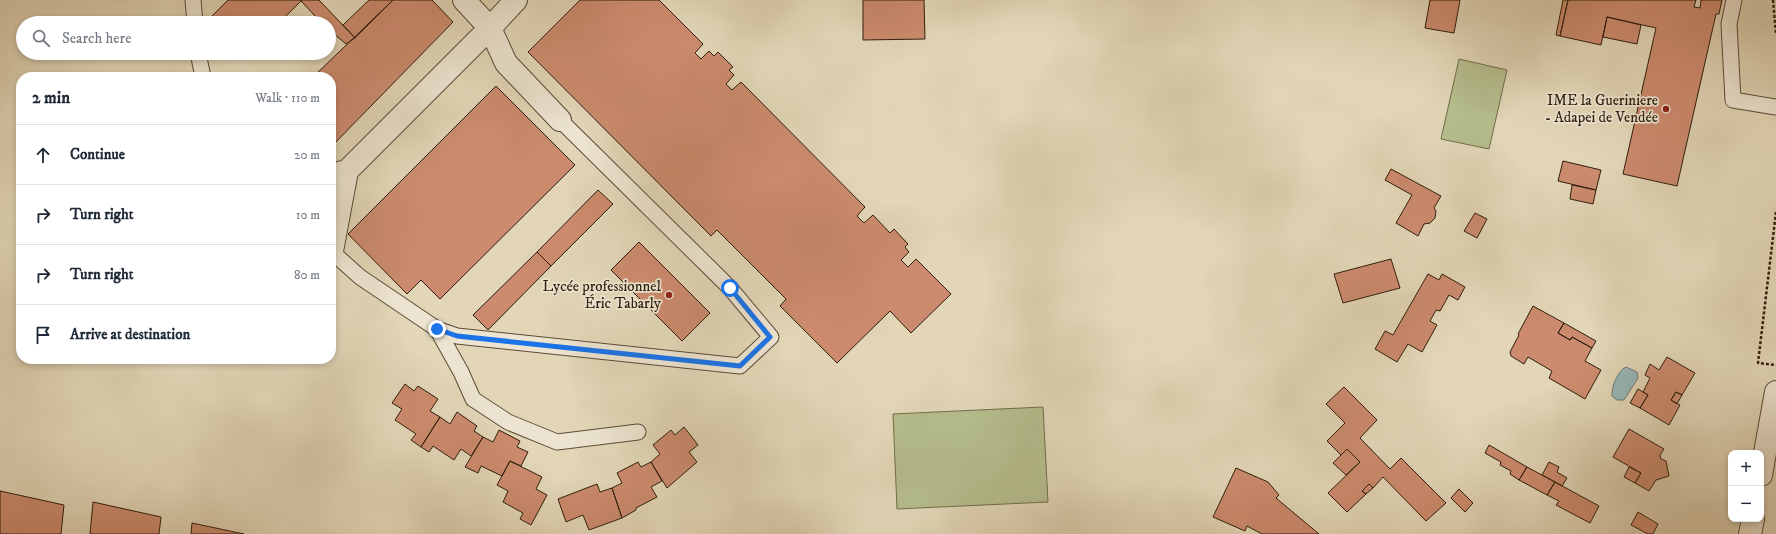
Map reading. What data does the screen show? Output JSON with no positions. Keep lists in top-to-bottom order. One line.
{"places":["IME la Gueriniere - Adapei de Vendée","Lycée professionnel Éric Tabarly"],"page":{"search":"Search here","heading":["2 min","Walk · 110 m"],"list":[["Continue","20 m"],["Turn right","10 m"],["Turn right","80 m"],"Arrive at destination"],"map_buttons":["+","−"]}}
